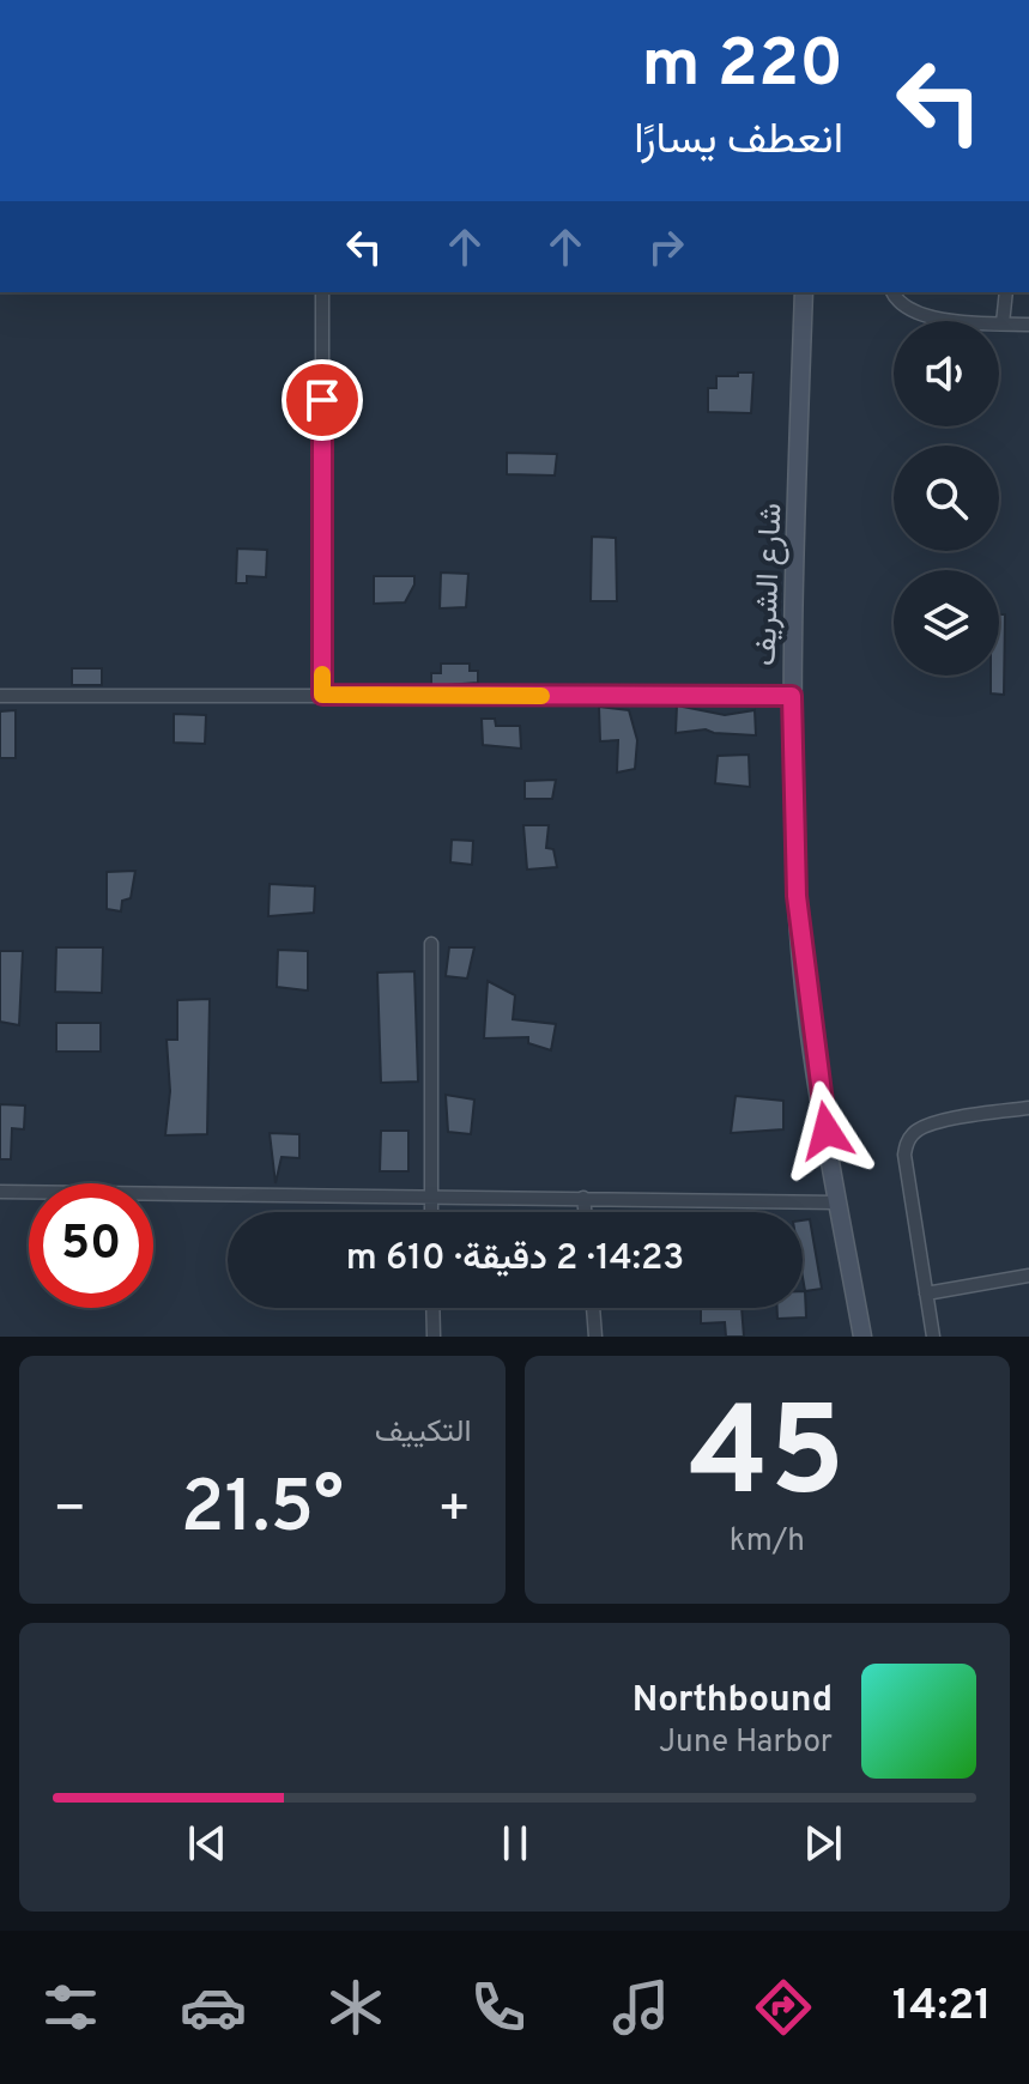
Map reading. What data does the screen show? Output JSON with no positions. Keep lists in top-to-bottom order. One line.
{"streets":{"main road":["شارع الشريف"]},"page":{"turn":["220 m","انعطف يسارًا"],"limit":"50","trip":"14:23 · 2 دقيقة · 610 m","tile":[["45","km/h"],"التكييف"],"heat":["−","21.5°","+"],"song":["Northbound","June Harbor"],"tabs":"14:21"}}
